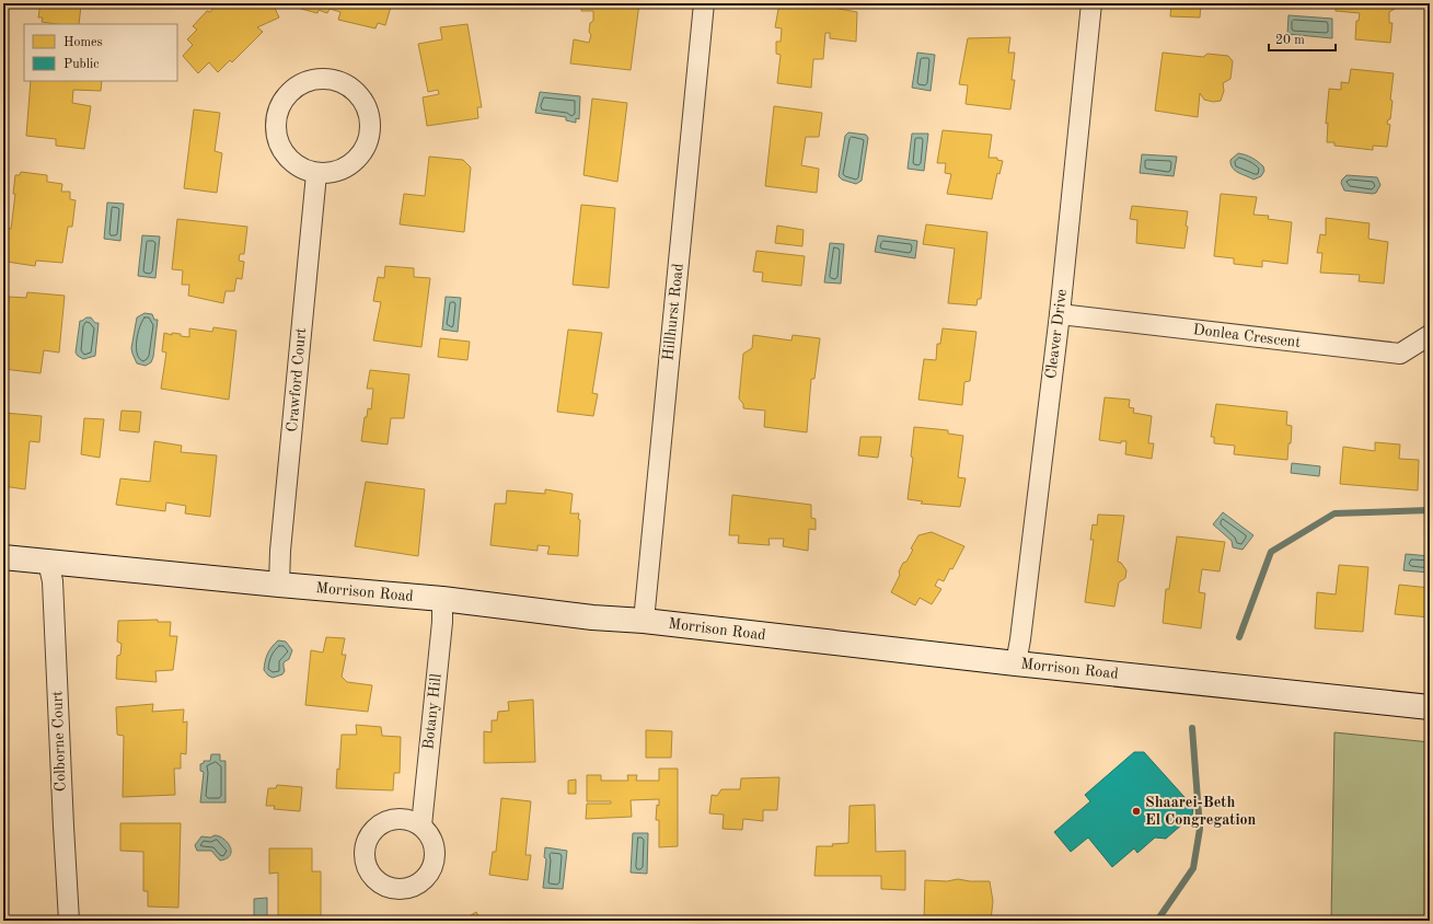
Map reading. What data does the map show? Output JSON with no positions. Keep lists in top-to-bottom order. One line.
{"streets":{"street":["Hillhurst Road","Cleaver Drive","Donlea Crescent","Crawford Court","Morrison Road","Botany Hill","Colborne Court"]},"crossings":[["Hillhurst Road","Morrison Road"],["Cleaver Drive","Donlea Crescent"],["Cleaver Drive","Morrison Road"],["Crawford Court","Morrison Road"],["Morrison Road","Botany Hill"],["Morrison Road","Colborne Court"]],"places":["Shaarei-Beth El Congregation"],"legend":["Homes","Public"],"scale_bar":"20 m"}
